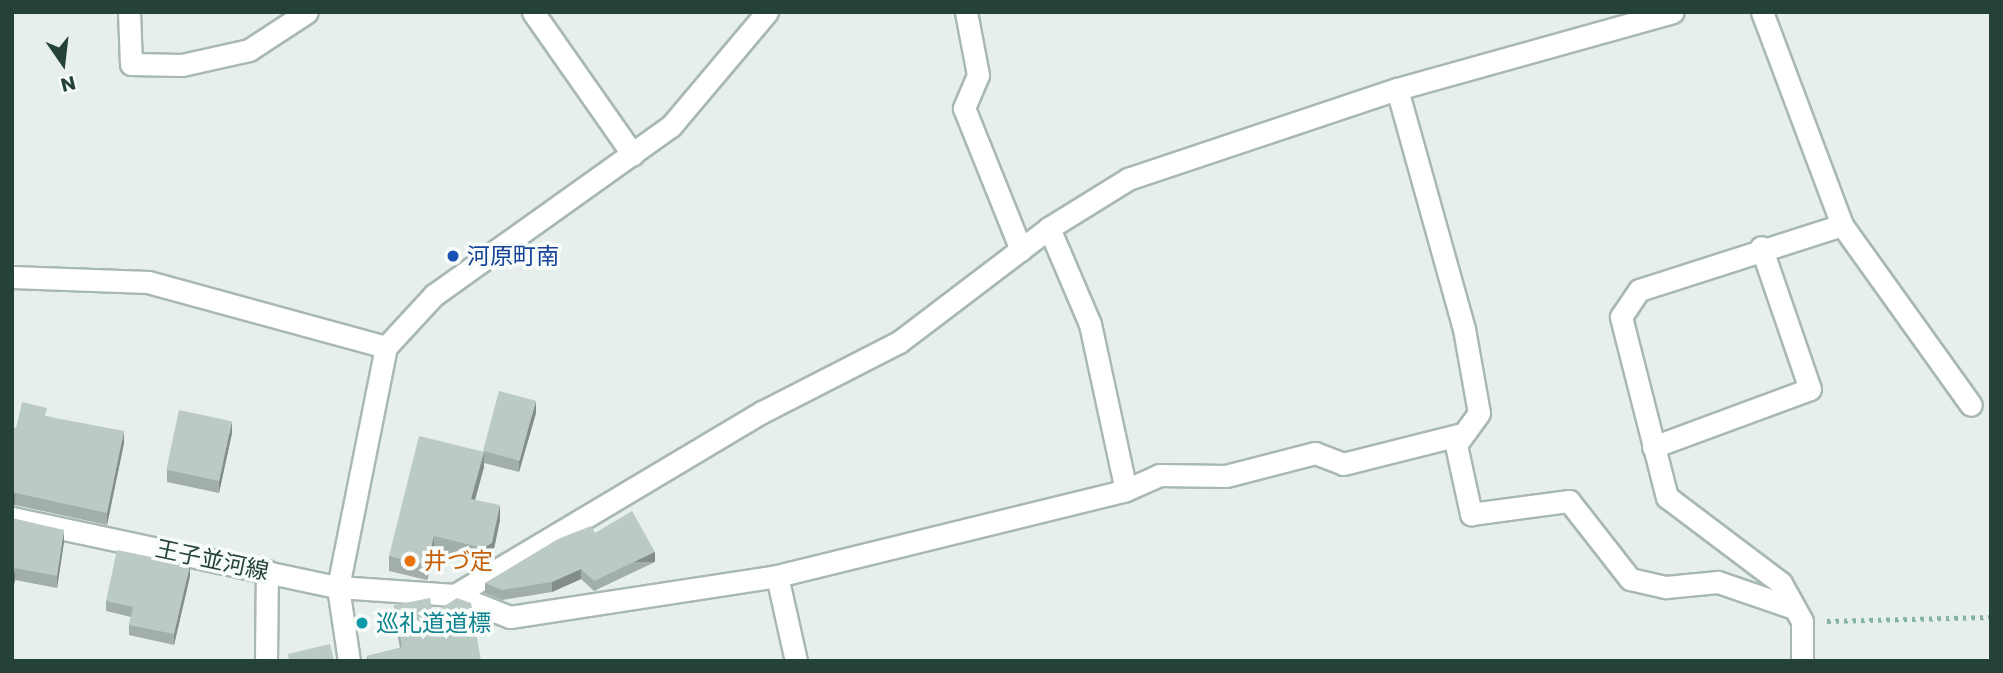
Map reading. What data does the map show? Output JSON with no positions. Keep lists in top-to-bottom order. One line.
{"streets":{"street":["王子並河線"]},"places":["河原町南","井づ定","巡礼道道標"],"north":"bottom"}
